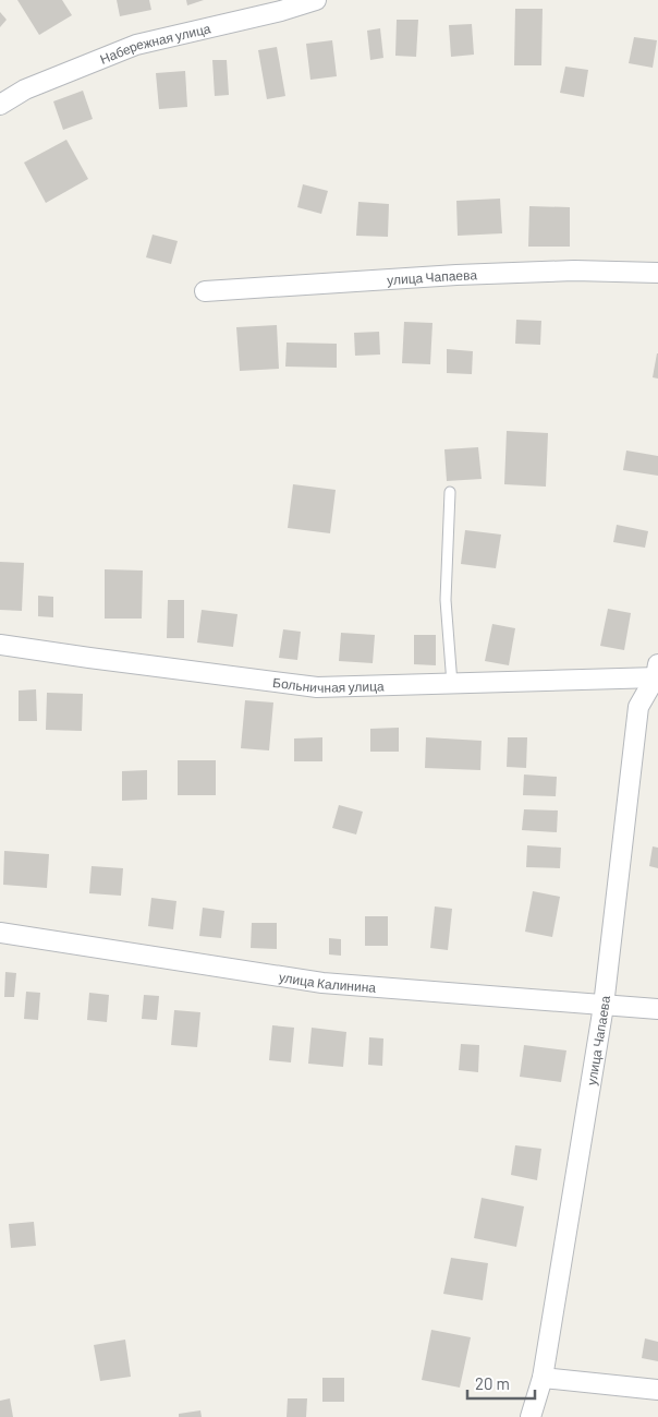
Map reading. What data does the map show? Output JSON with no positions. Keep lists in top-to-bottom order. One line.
{"streets":{"street":["Набережная улица","улица Чапаева","Больничная улица","улица Калинина"]},"crossings":[["улица Чапаева","Больничная улица"],["улица Чапаева","улица Калинина"]],"scale_bar":"20 m"}
